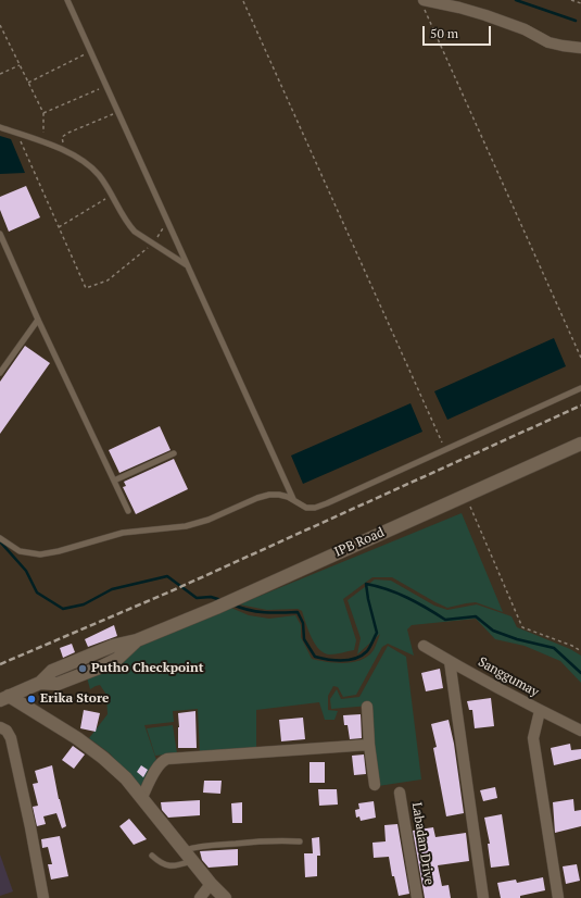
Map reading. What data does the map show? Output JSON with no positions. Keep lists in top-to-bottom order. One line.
{"streets":{"street":["IPB Road","Sanggumay","Labadan Drive"]},"places":["Putho Checkpoint","Erika Store"],"scale_bar":"50 m"}
